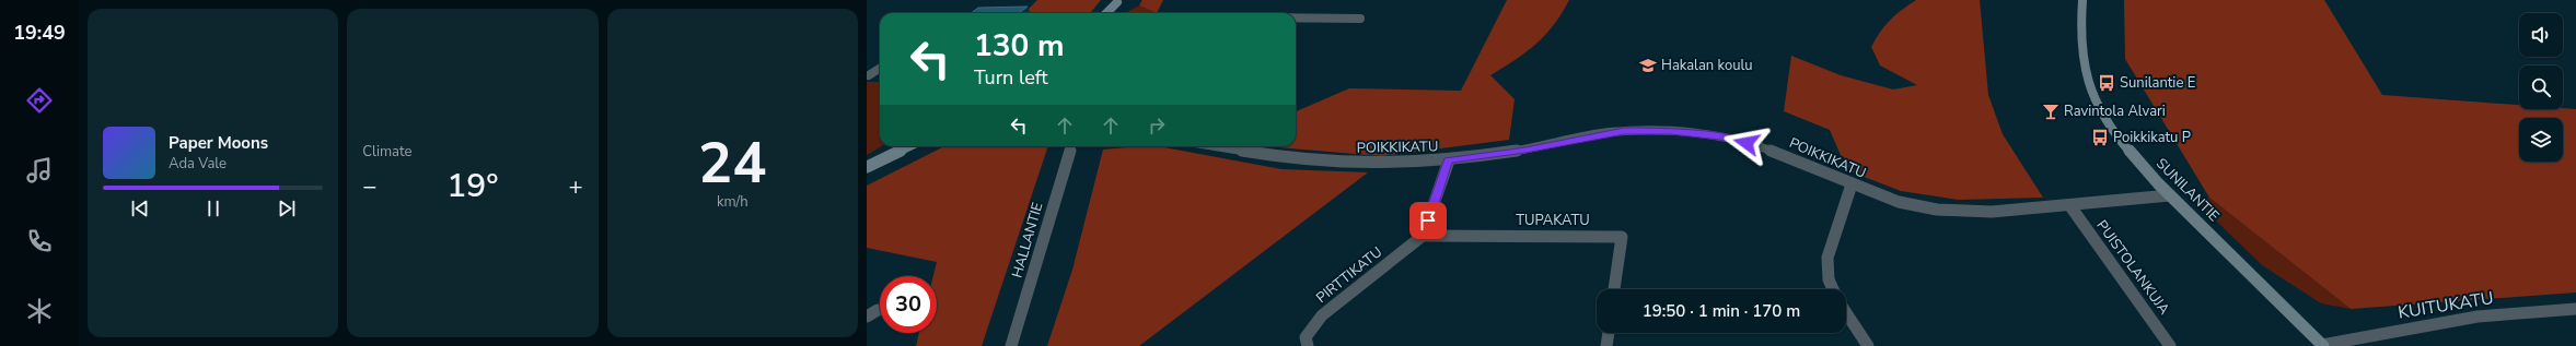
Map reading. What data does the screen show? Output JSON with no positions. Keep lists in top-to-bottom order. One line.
{"streets":{"street":["POIKKIKATU","SUNILANTIE","TUPAKATU","HALLANTIE","PUISTOLANKUJA","PIRTTIKATU","KUITUKATU"]},"crossings":[["POIKKIKATU","SUNILANTIE"],["POIKKIKATU","PUISTOLANKUJA"],["SUNILANTIE","KUITUKATU"],["TUPAKATU","PIRTTIKATU"]],"places":{"school or university":["Hakalan koulu"],"bus stop":["Sunilantie E","Poikkikatu P"],"bar":["Ravintola Alvari"]},"page":{"tabs":"19:49","tile":["Climate",["24","km/h"]],"turn":["130 m","Turn left"],"song":["Paper Moons","Ada Vale"],"heat":["−","19°","+"],"limit":"30","trip":"19:50 · 1 min · 170 m"}}
